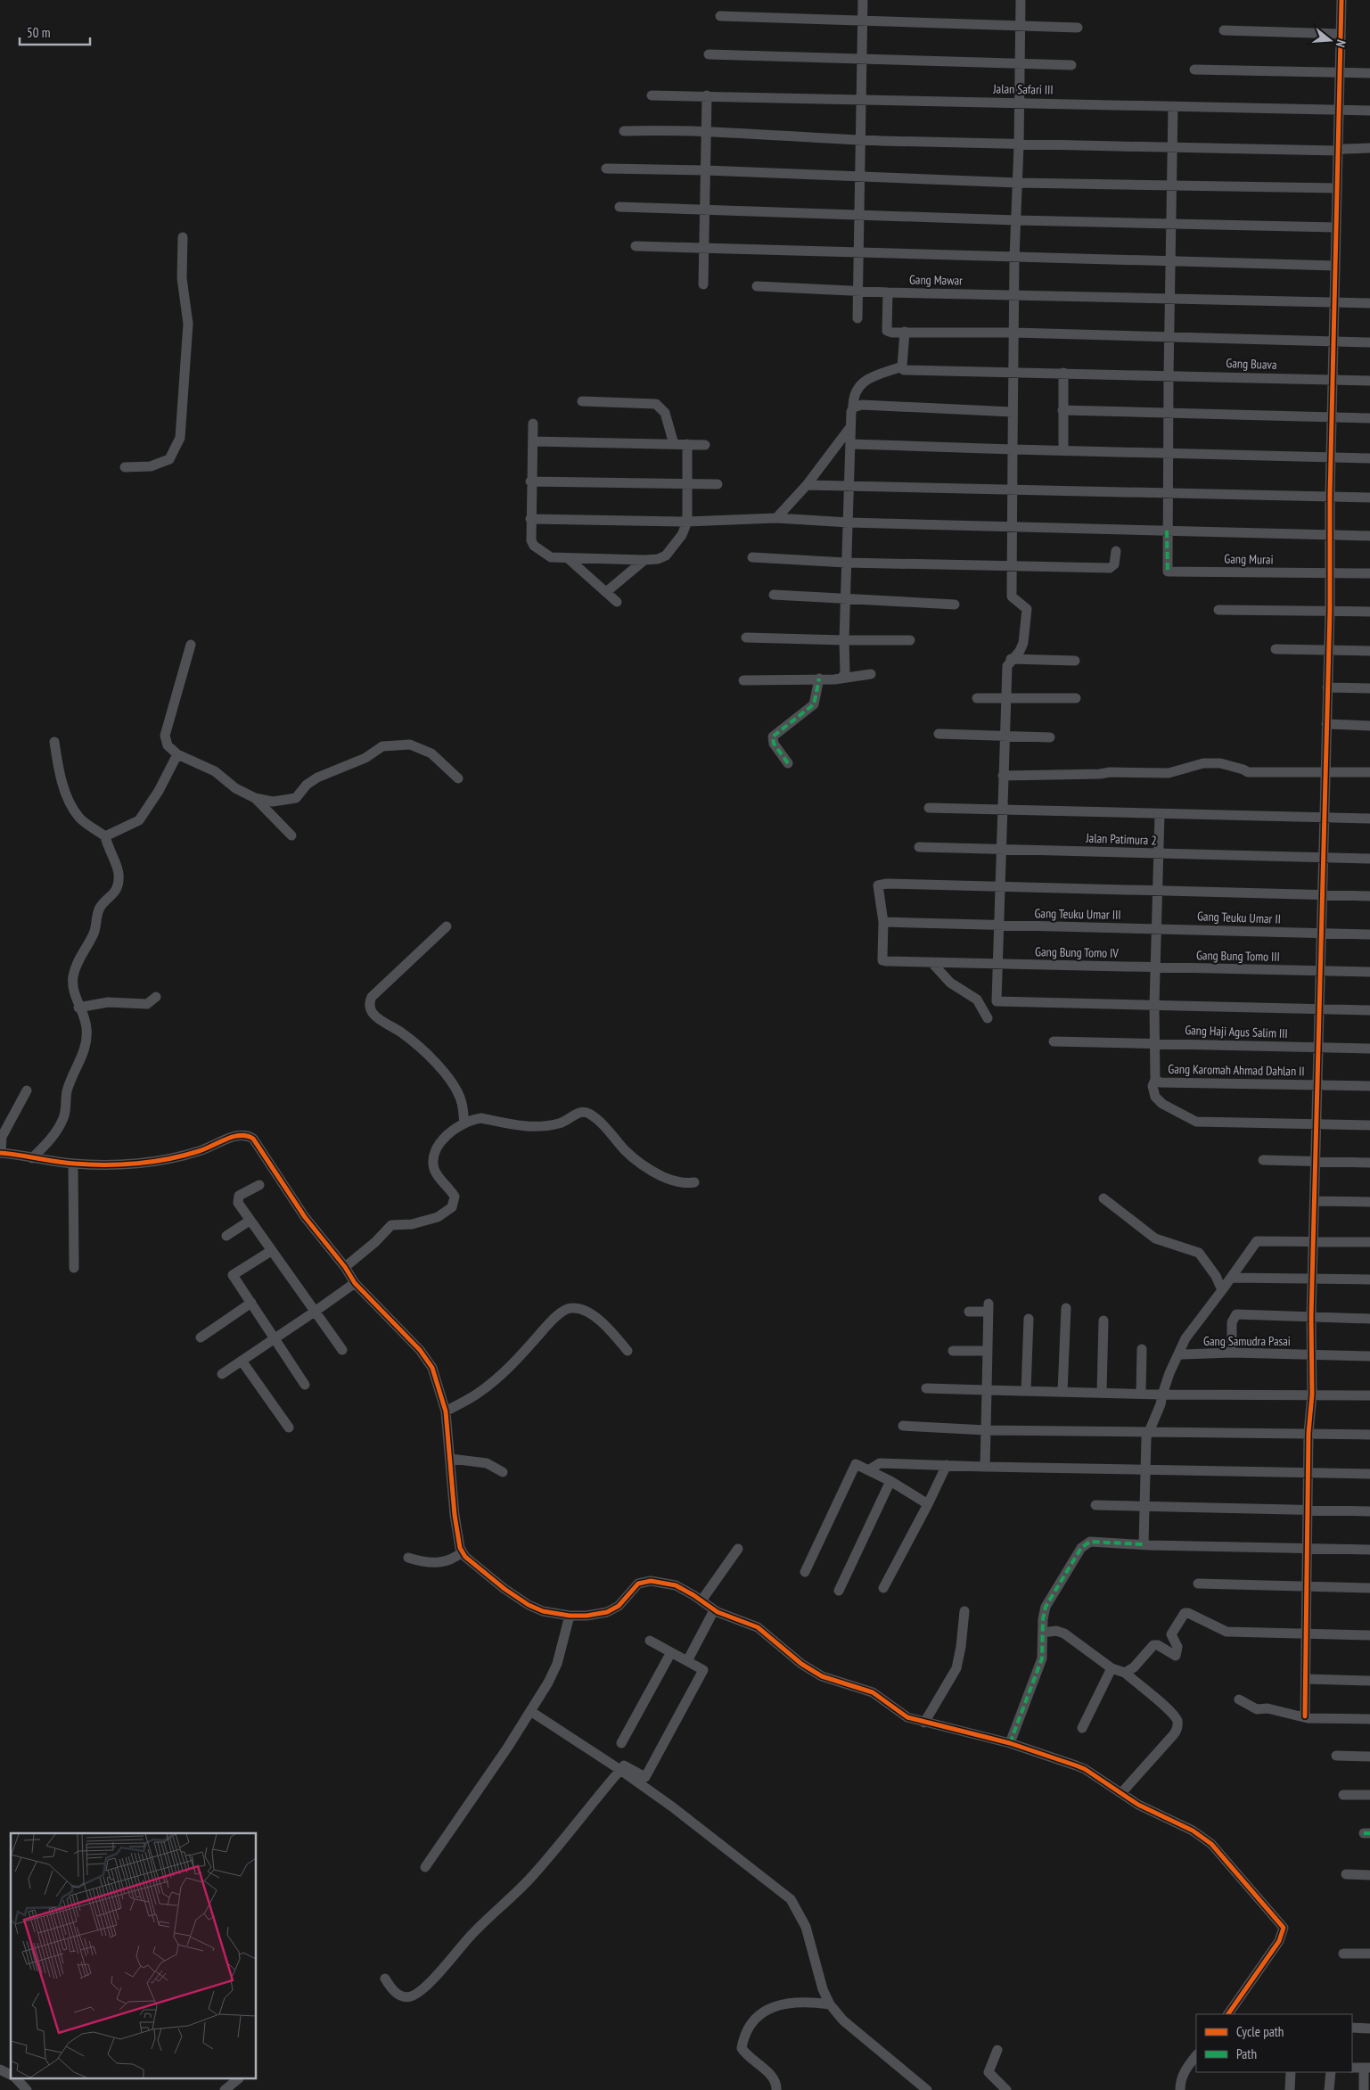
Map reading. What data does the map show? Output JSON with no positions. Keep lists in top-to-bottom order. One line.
{"streets":{"street":["Jalan Safari III","Gang Mawar","Gang Buava","Gang Murai","Jalan Patimura 2","Gang Teuku Umar III","Gang Teuku Umar II","Gang Bung Tomo IV","Gang Bung Tomo III","Gang Haji Agus Salim III","Gang Karomah Ahmad Dahlan II","Gang Samudra Pasai"]},"crossings":[["Gang Teuku Umar III","Gang Teuku Umar II"],["Gang Teuku Umar III","Gang Bung Tomo IV"],["Gang Bung Tomo IV","Gang Bung Tomo III"]],"legend":["Cycle path","Path"],"scale_bar":"50 m","north":"right"}
